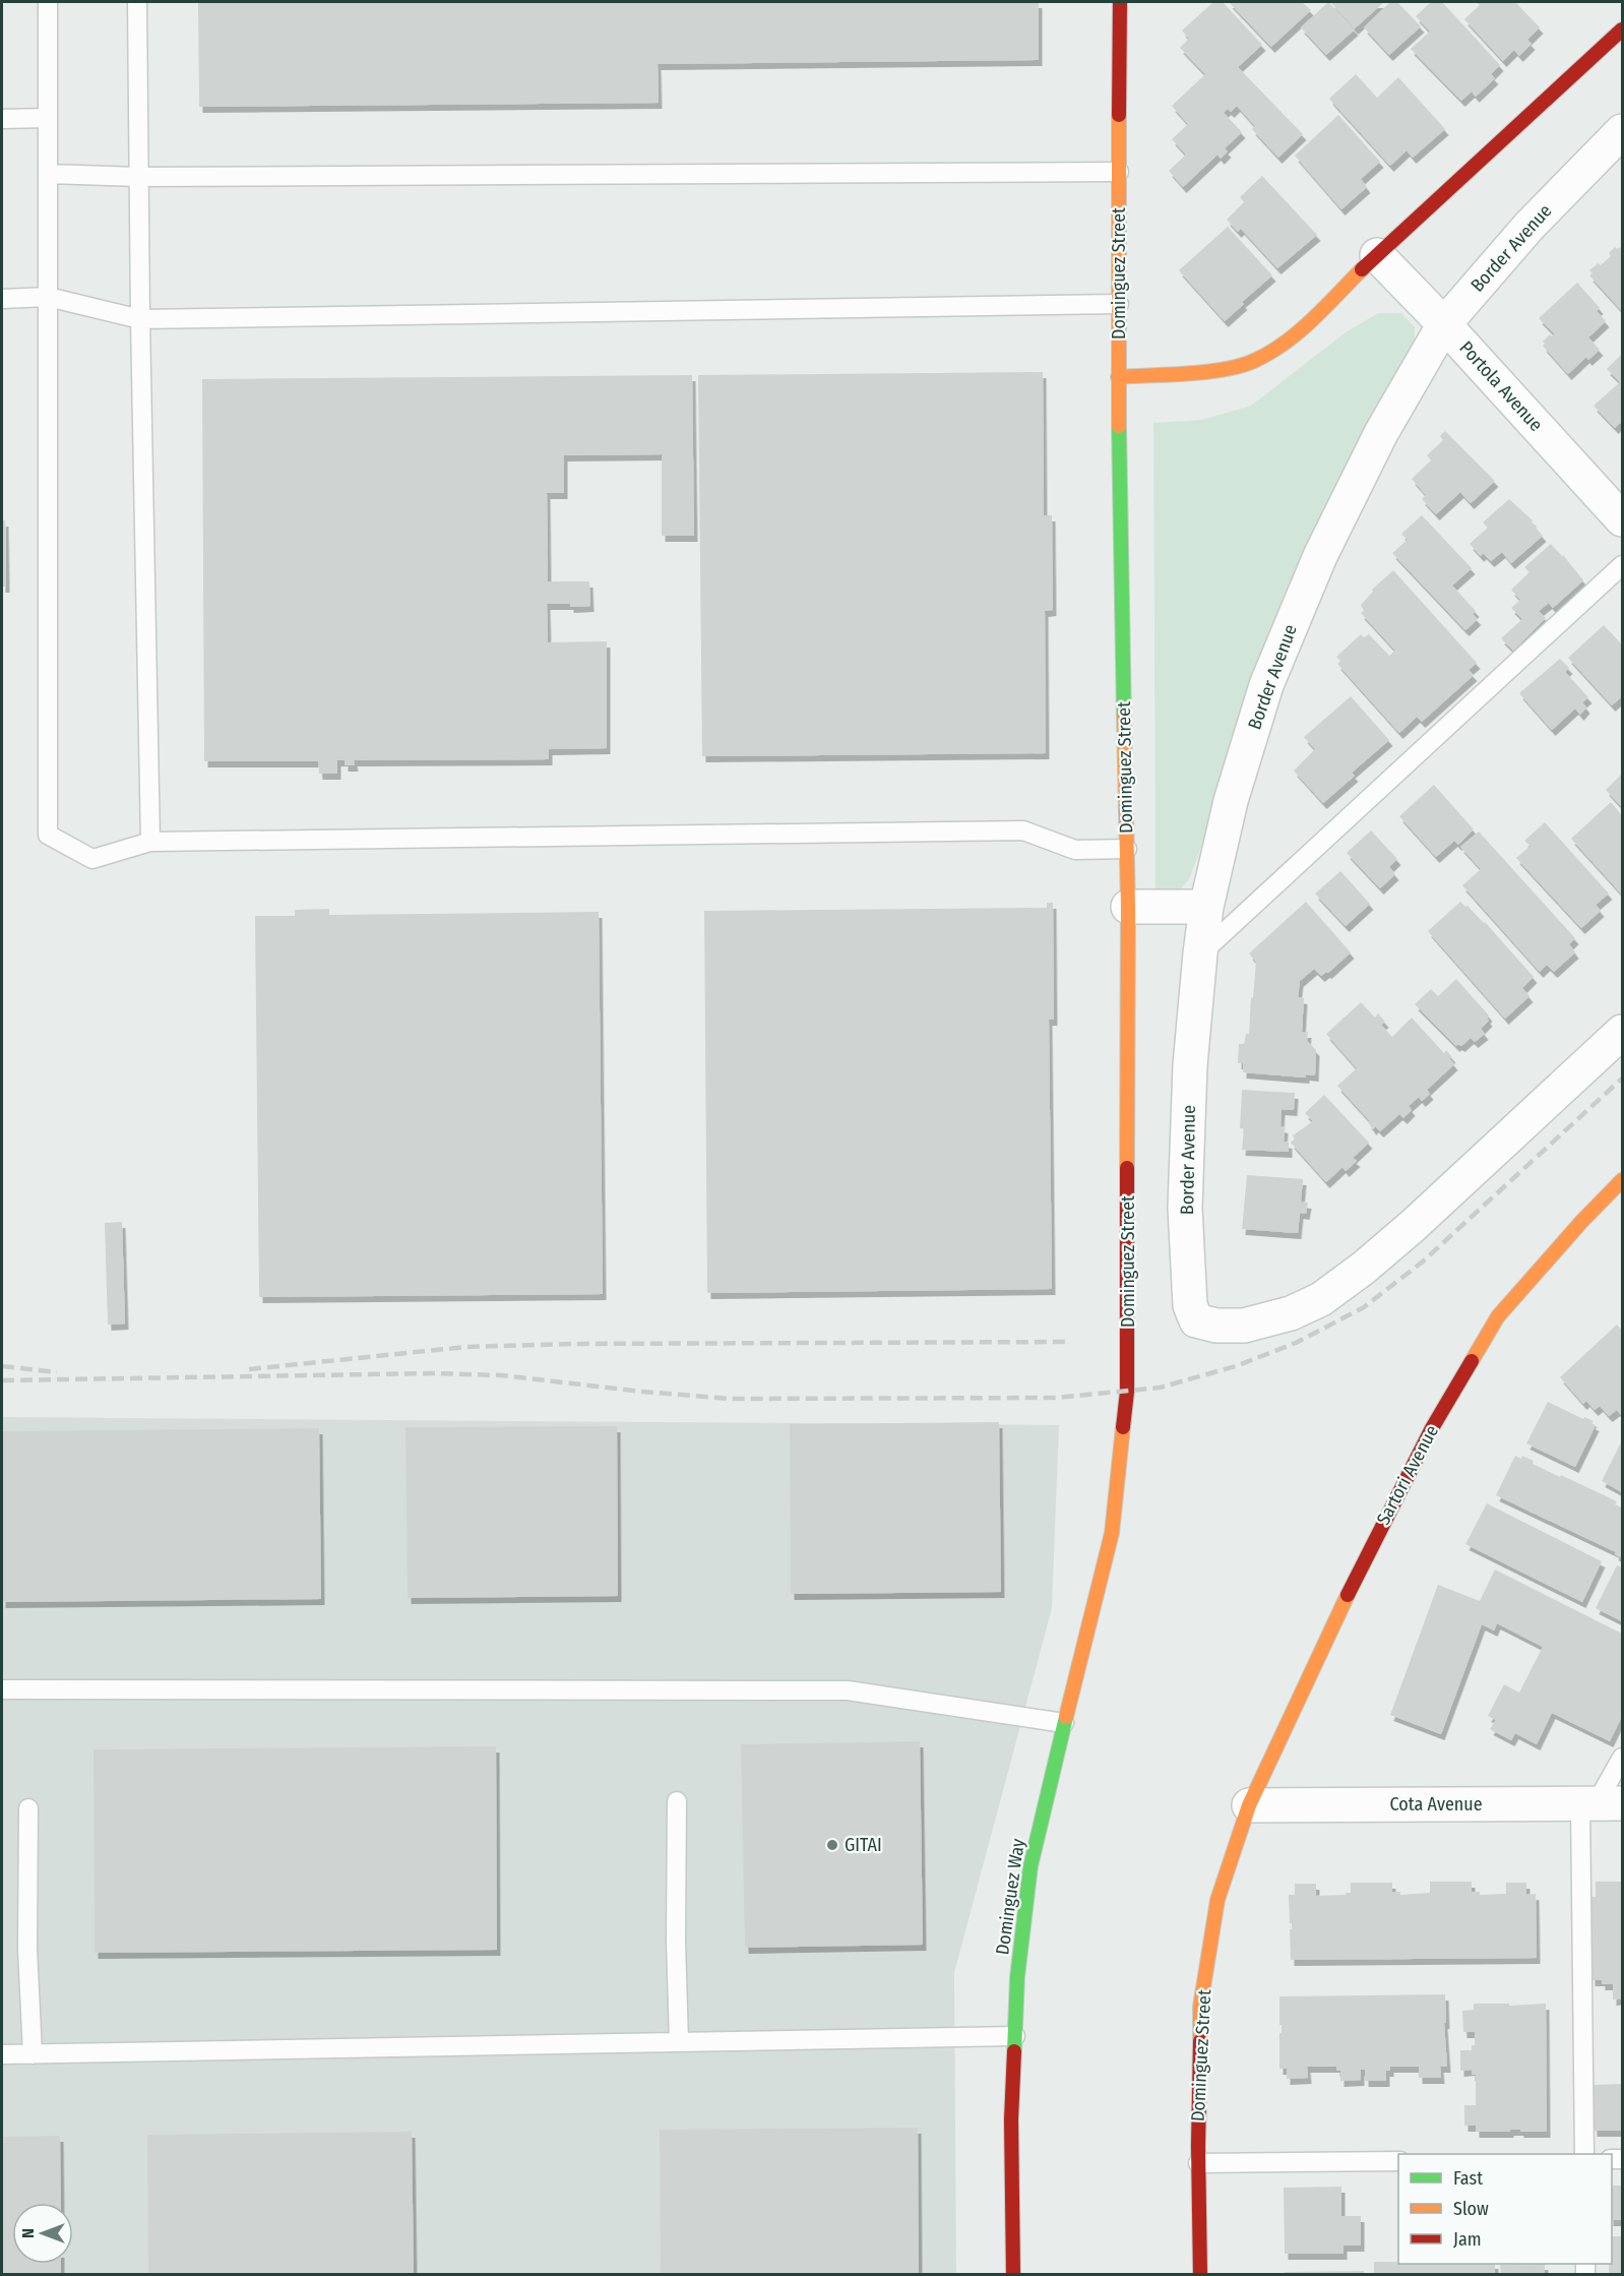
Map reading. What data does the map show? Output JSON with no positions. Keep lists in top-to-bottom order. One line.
{"streets":{"street":["Border Avenue","Dominguez Street","Portola Avenue","Sartori Avenue","Cota Avenue","Dominguez Way"]},"crossings":[["Border Avenue","Portola Avenue"],["Dominguez Street","Sartori Avenue"],["Dominguez Street","Cota Avenue"],["Dominguez Street","Dominguez Way"],["Sartori Avenue","Cota Avenue"]],"places":["GITAI"],"legend":["Fast","Slow","Jam"],"north":"left"}
